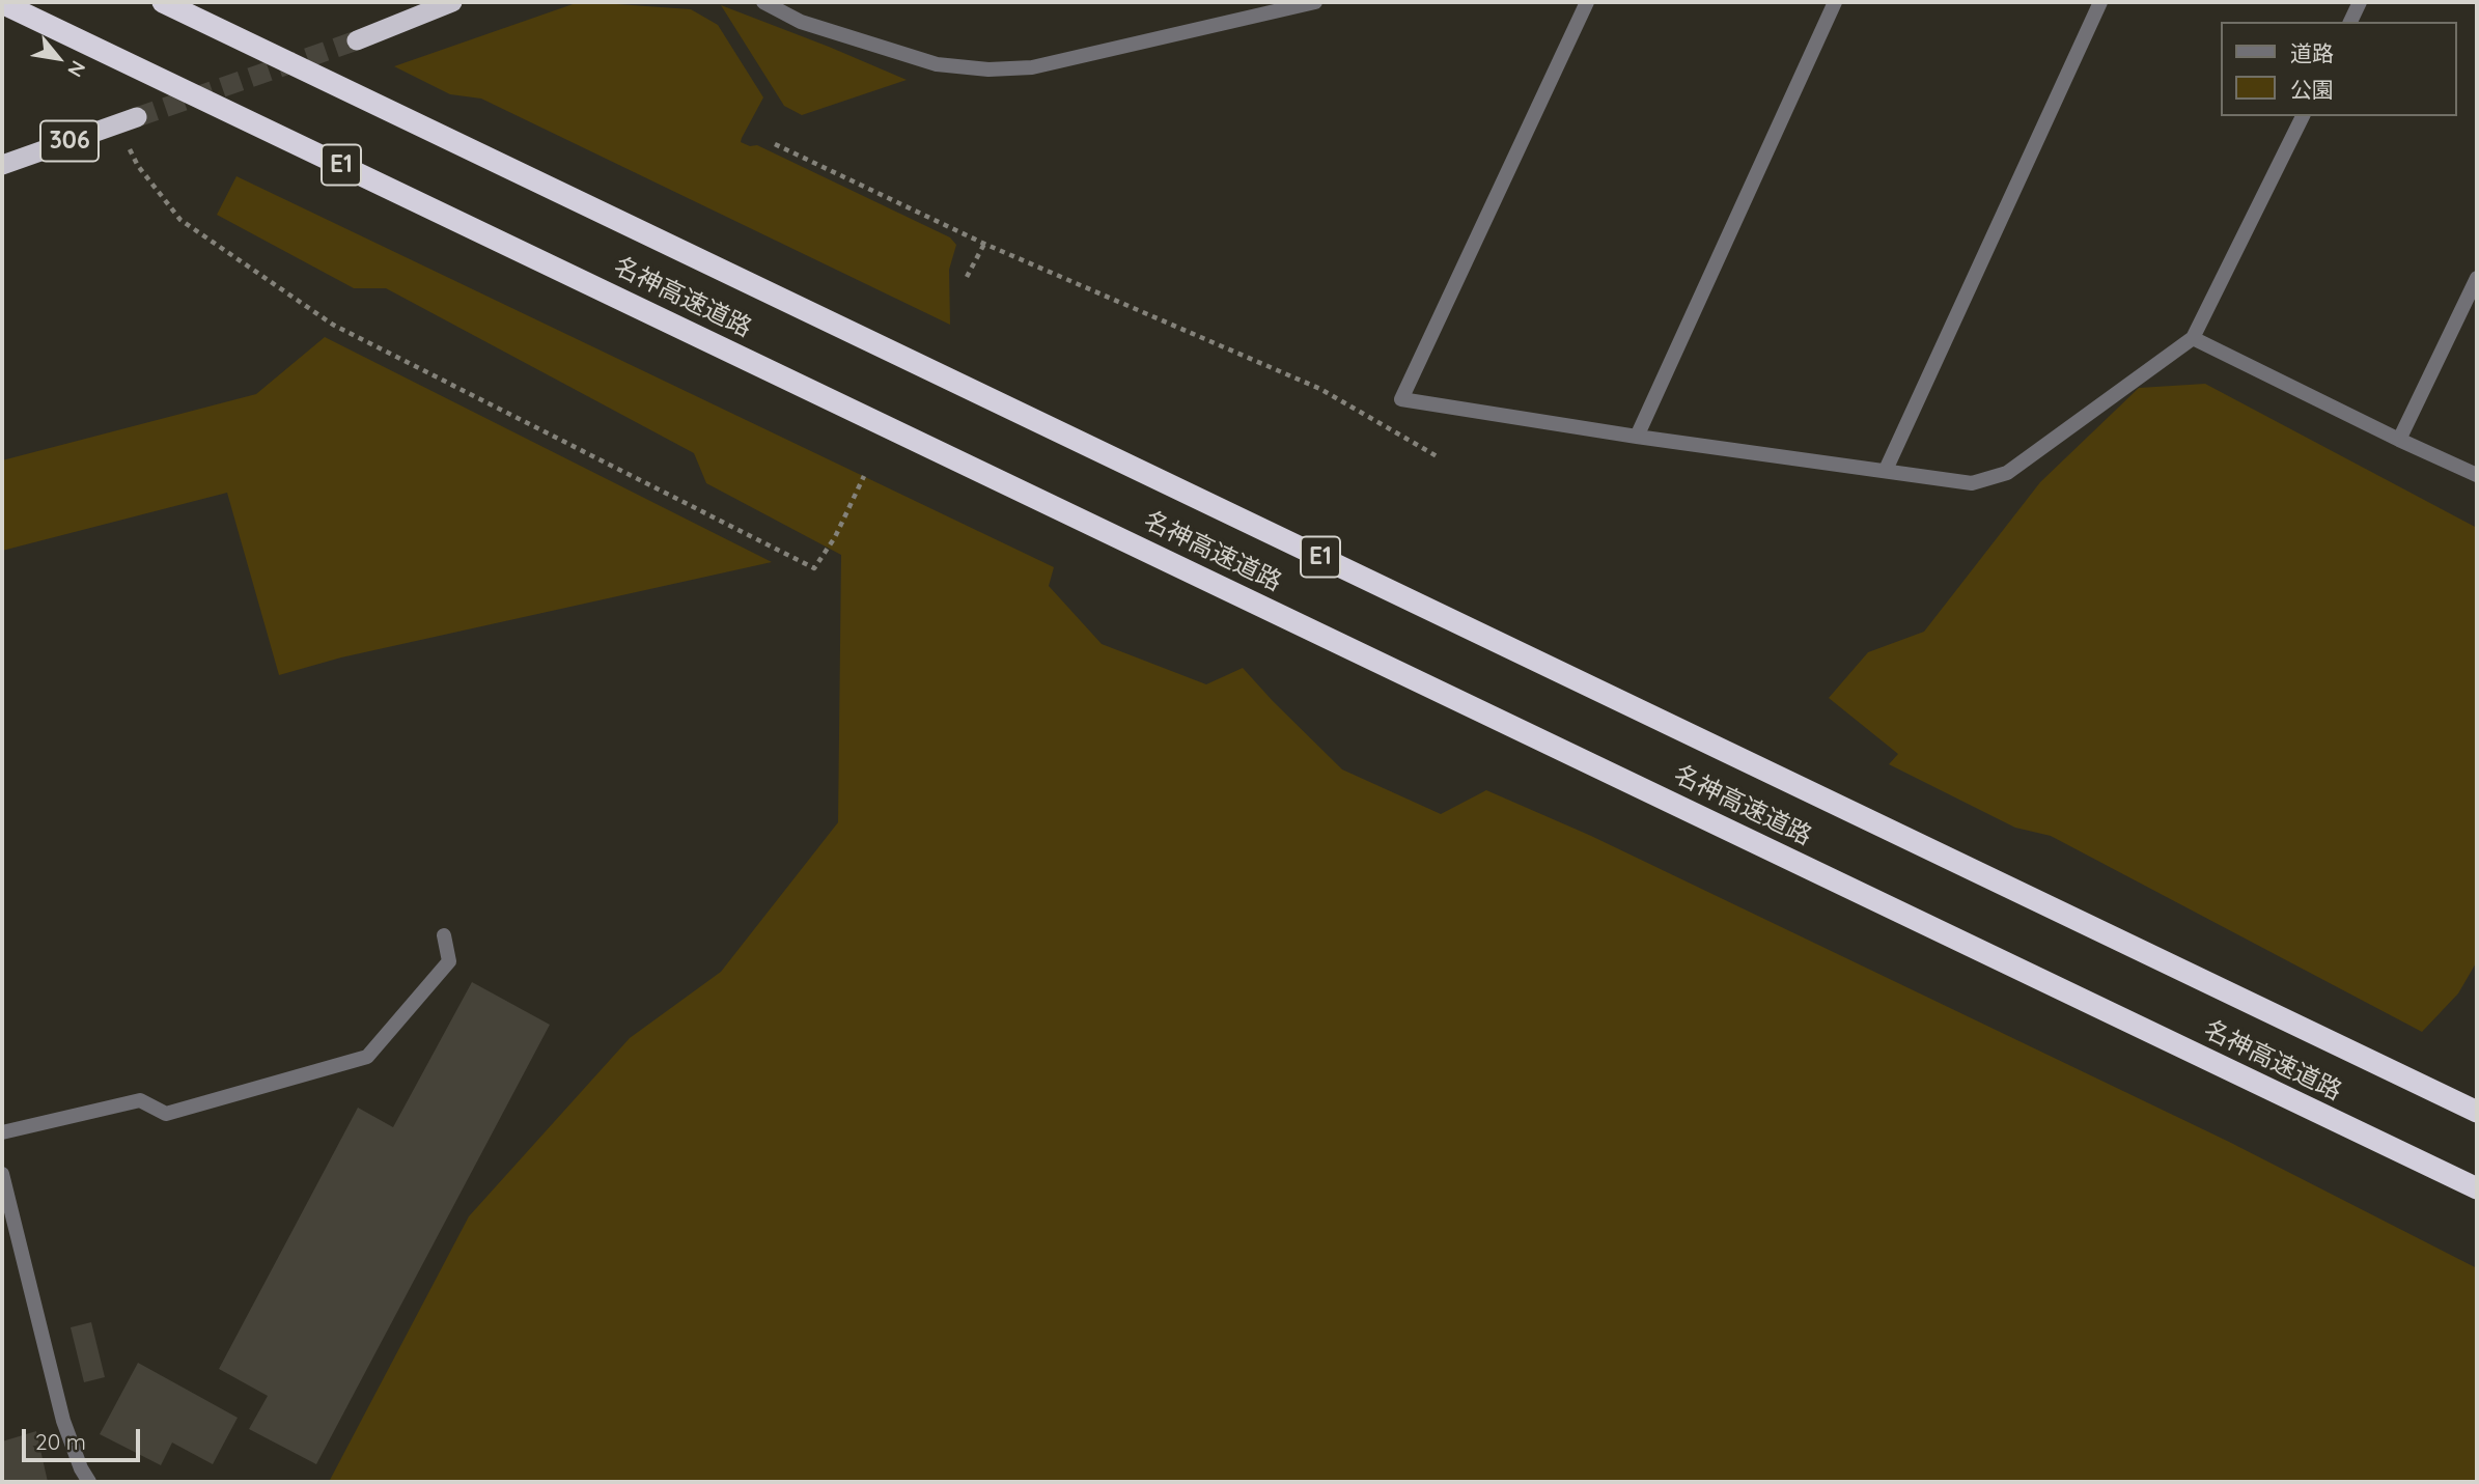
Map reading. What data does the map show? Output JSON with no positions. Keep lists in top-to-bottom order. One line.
{"streets":{"highway":["306","E1","名神高速道路"]},"legend":["道路","公園"],"scale_bar":"20 m","north":"bottom right"}
